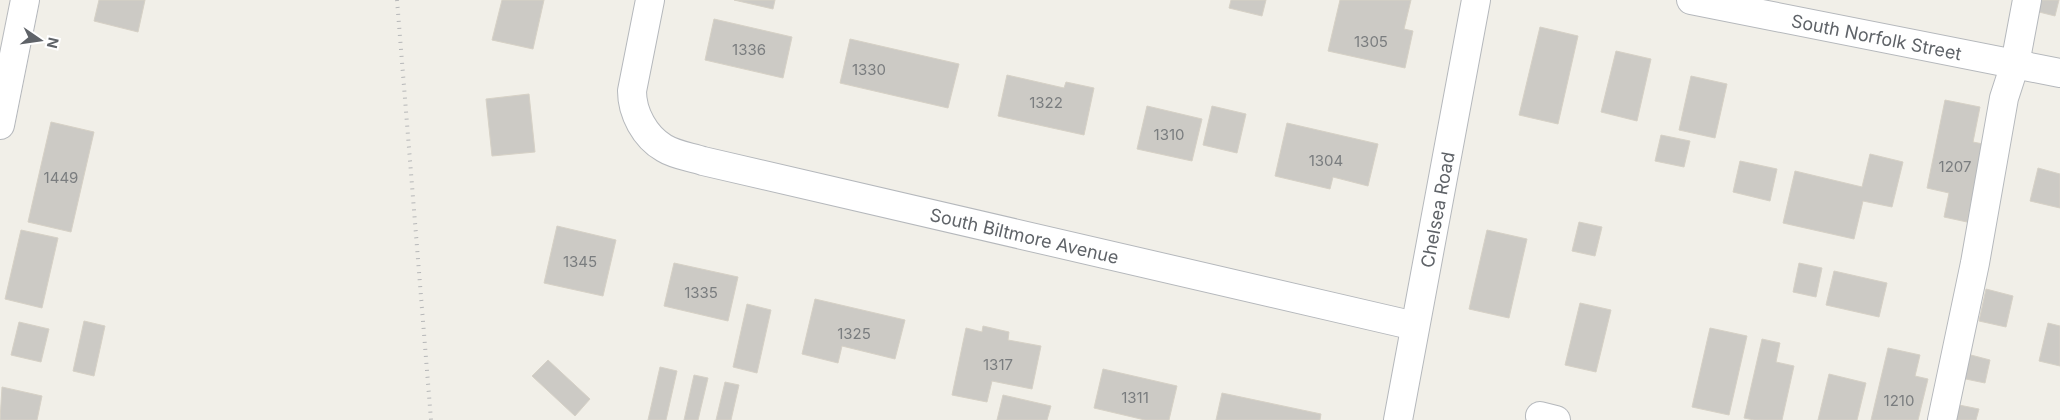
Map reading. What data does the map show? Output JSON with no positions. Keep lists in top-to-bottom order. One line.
{"streets":{"street":["South Norfolk Street","Chelsea Road","South Biltmore Avenue"]},"crossings":[["Chelsea Road","South Biltmore Avenue"]],"house_numbers":["1305","1336","1330","1322","1310","1304","1207","1449","1345","1335","1325","1317","1311","1210"],"north":"right"}
